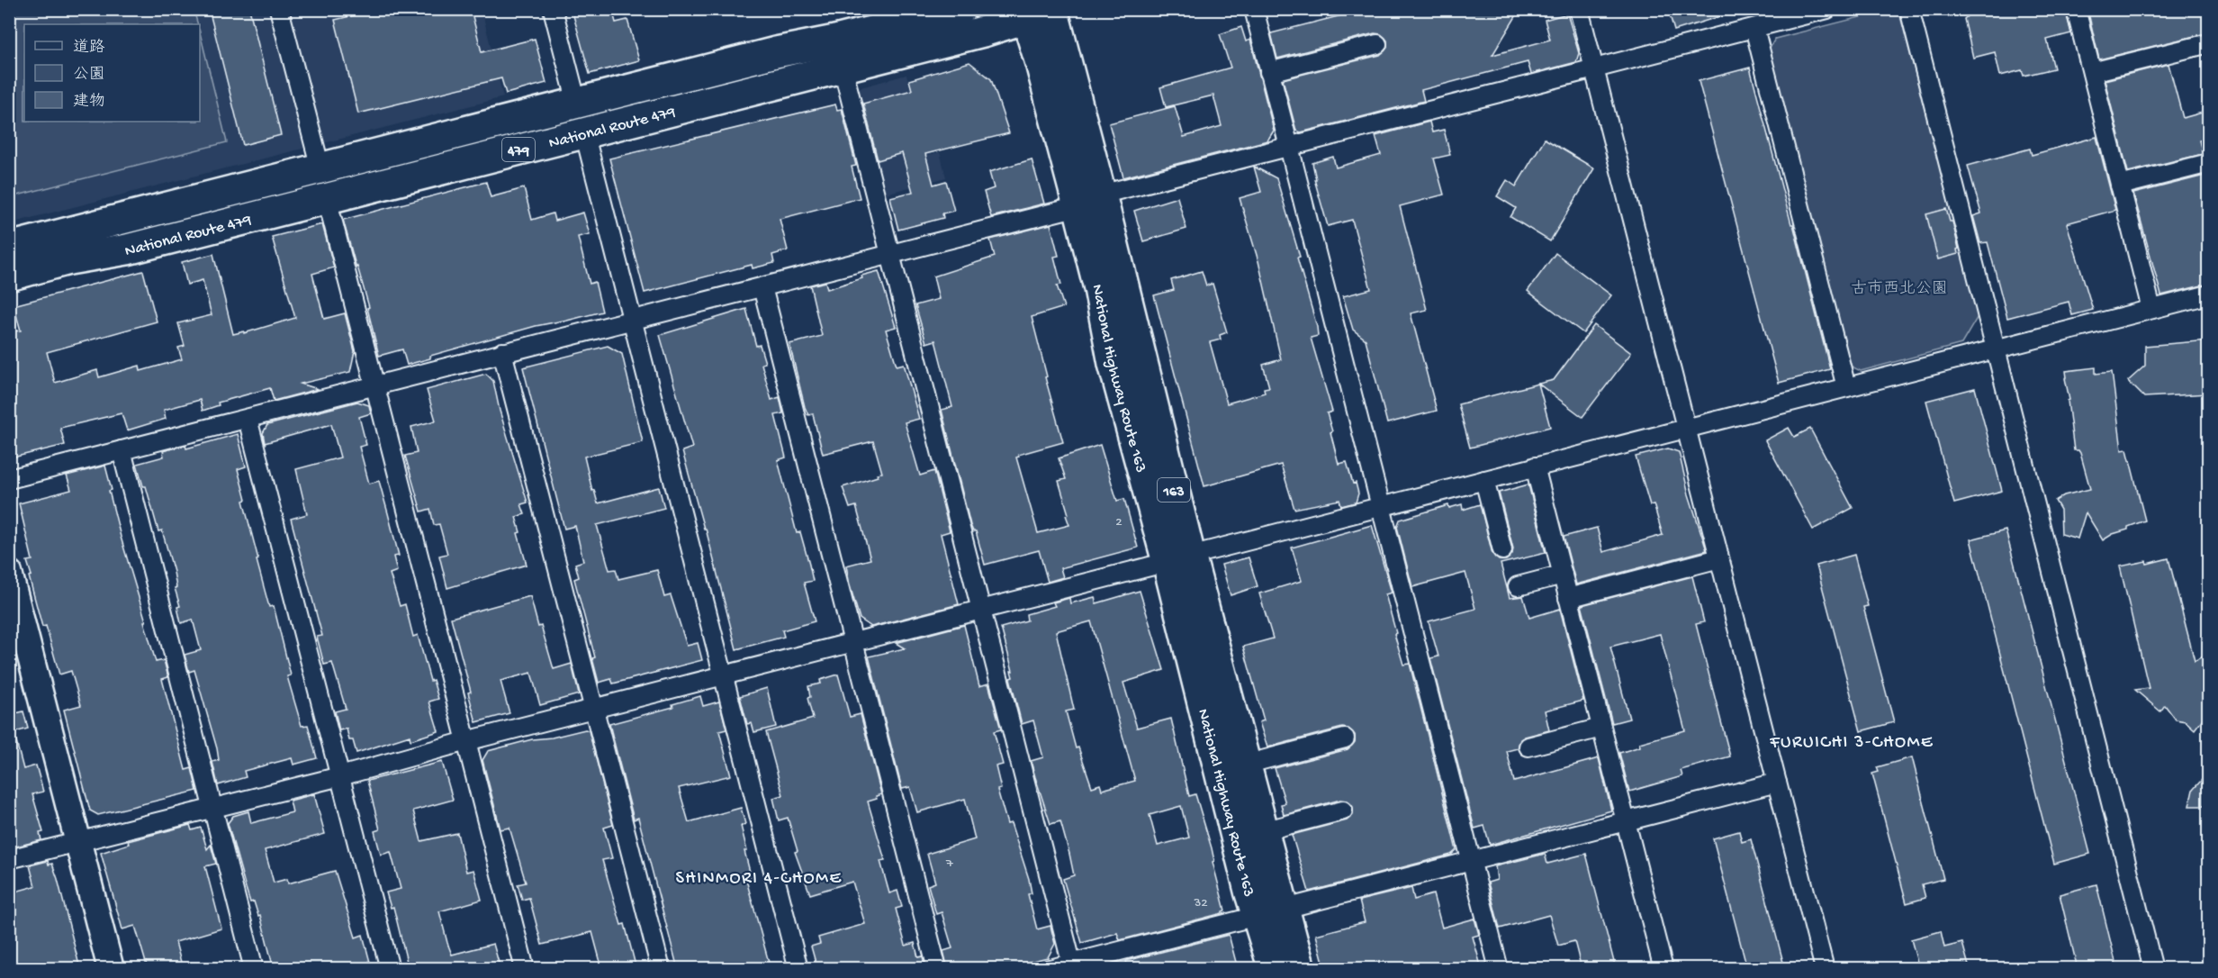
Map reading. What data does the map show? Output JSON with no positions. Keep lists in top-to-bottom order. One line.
{"streets":{"highway":["National Route 479","479","National Highway Route 163","163"]},"crossings":[["National Route 479","National Highway Route 163"]],"districts":["FURUICHI 3-CHOME","SHINMORI 4-CHOME"],"parks":["古市西北公園"],"house_numbers":["2","7","32"],"legend":["道路","公園","建物"]}
